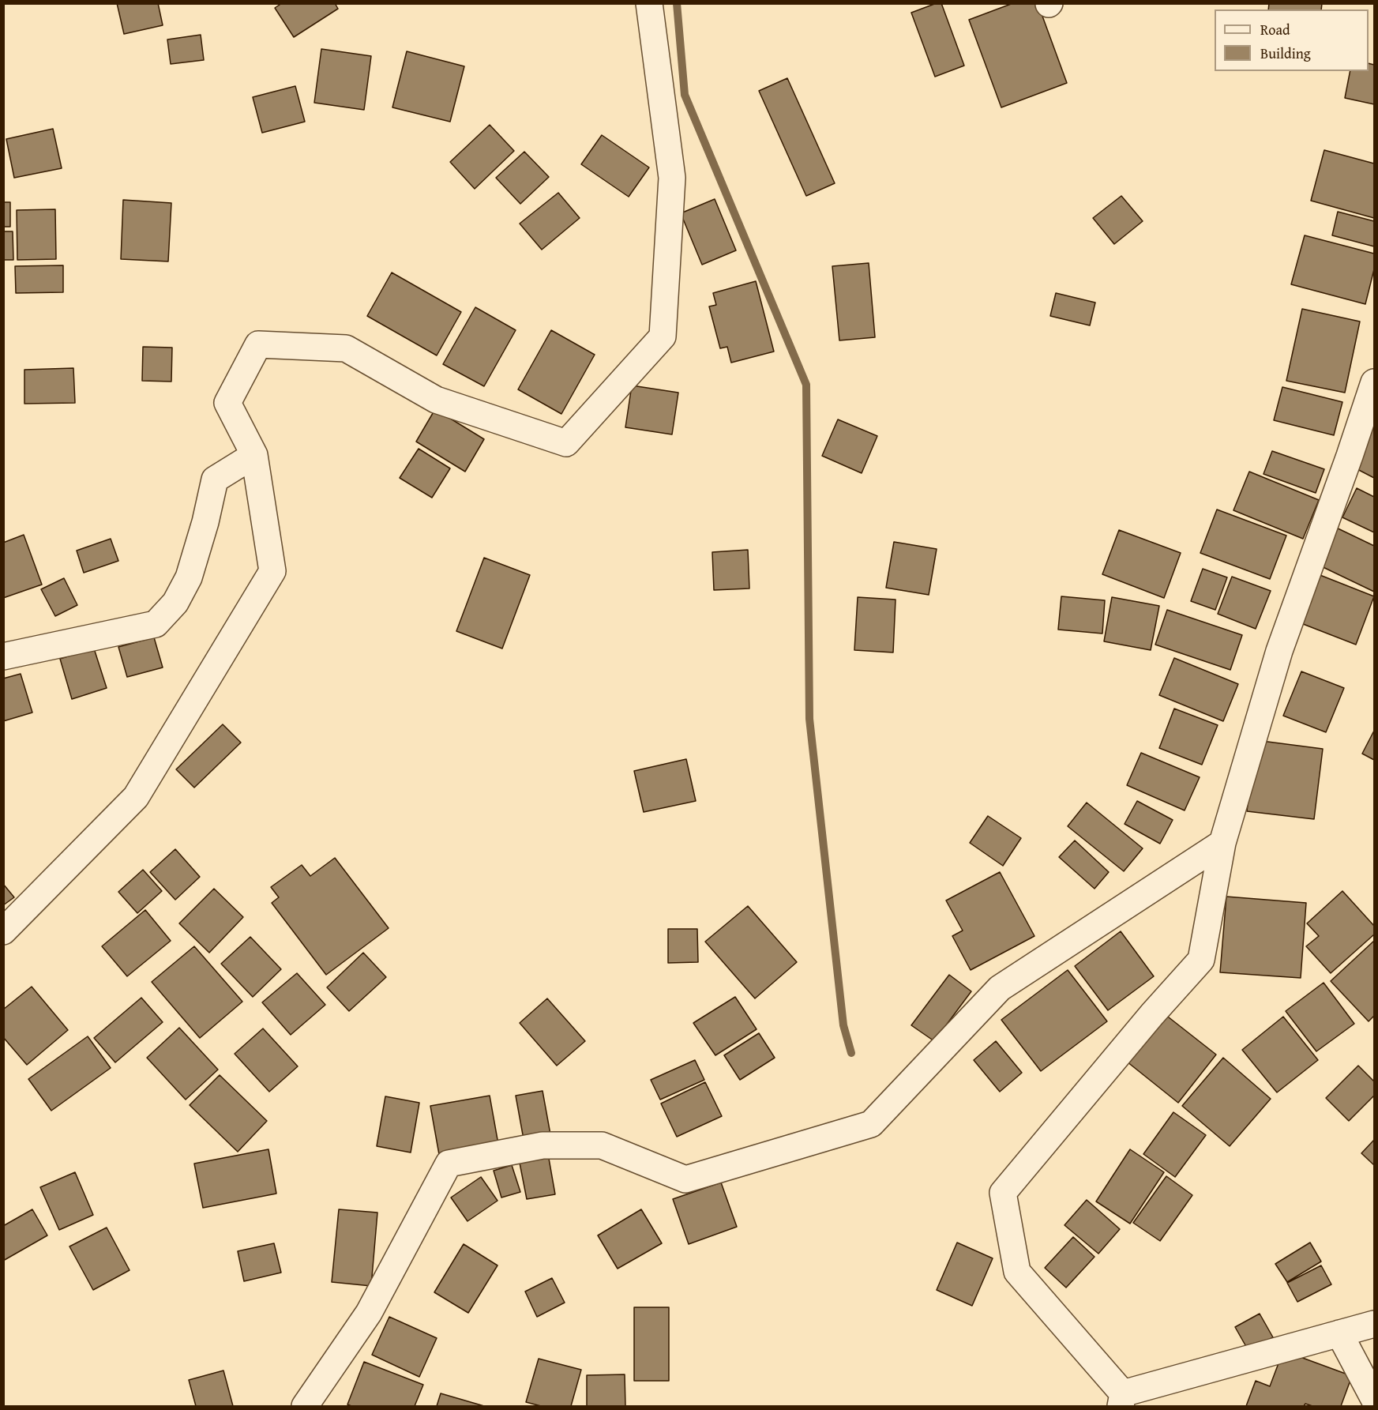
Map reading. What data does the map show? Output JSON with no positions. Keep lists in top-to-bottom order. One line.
{"legend":["Road","Building"]}
